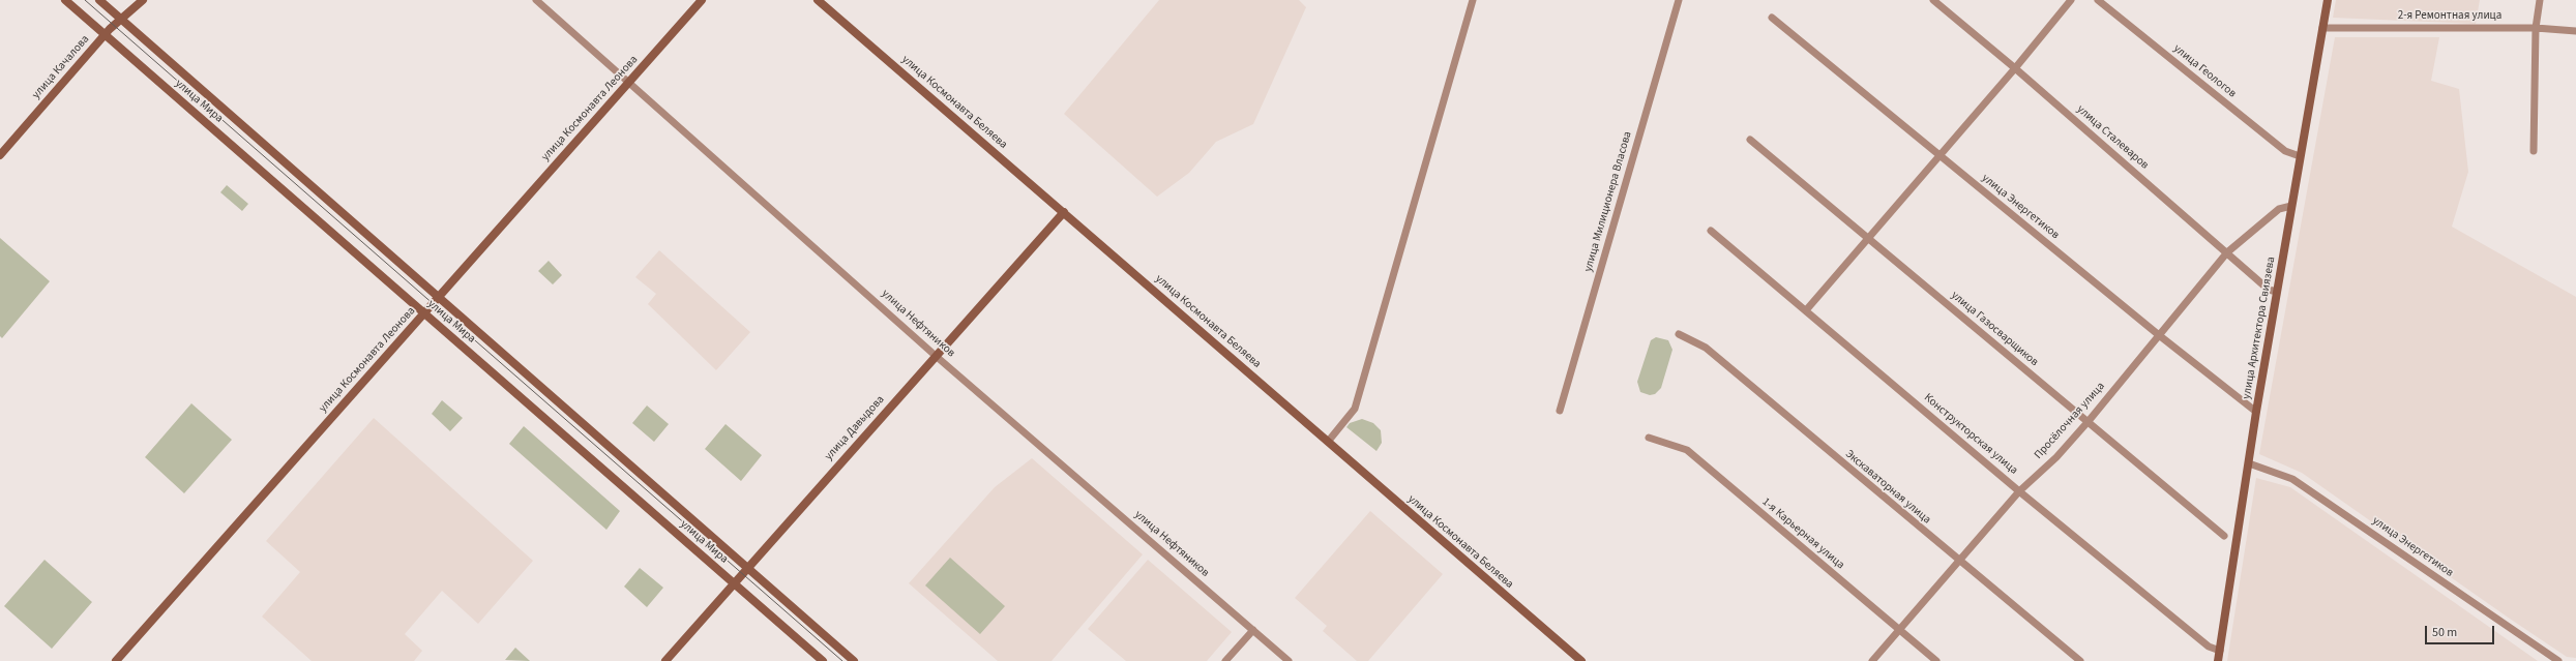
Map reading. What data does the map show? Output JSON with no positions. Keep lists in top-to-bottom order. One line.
{"streets":{"main road":["улица Качалова","улица Мира","улица Космонавта Беляева","улица Космонавта Леонова","улица Архитектора Свиязева","улица Давыдова"],"street":["2-я Ремонтная улица","улица Геологов","улица Сталеваров","улица Милиционера Власова","улица Энергетиков","улица Нефтяников","улица Газосварщиков","Просёлочная улица","Конструкторская улица","Экскаваторная улица","1-я Карьерная улица"]},"crossings":[["2-я Ремонтная улица","улица Архитектора Свиязева"],["улица Качалова","улица Мира"],["улица Геологов","улица Архитектора Свиязева"],["улица Мира","улица Космонавта Леонова"],["улица Мира","улица Давыдова"],["улица Космонавта Беляева","улица Давыдова"],["улица Космонавта Леонова","улица Нефтяников"],["улица Сталеваров","улица Архитектора Свиязева"],["улица Сталеваров","Просёлочная улица"],["улица Энергетиков","улица Архитектора Свиязева"],["улица Энергетиков","Просёлочная улица"],["улица Нефтяников","улица Давыдова"],["улица Архитектора Свиязева","Просёлочная улица"],["улица Архитектора Свиязева","Конструкторская улица"],["улица Газосварщиков","Просёлочная улица"],["Просёлочная улица","Конструкторская улица"],["Просёлочная улица","Экскаваторная улица"],["Просёлочная улица","1-я Карьерная улица"]],"scale_bar":"50 m"}
